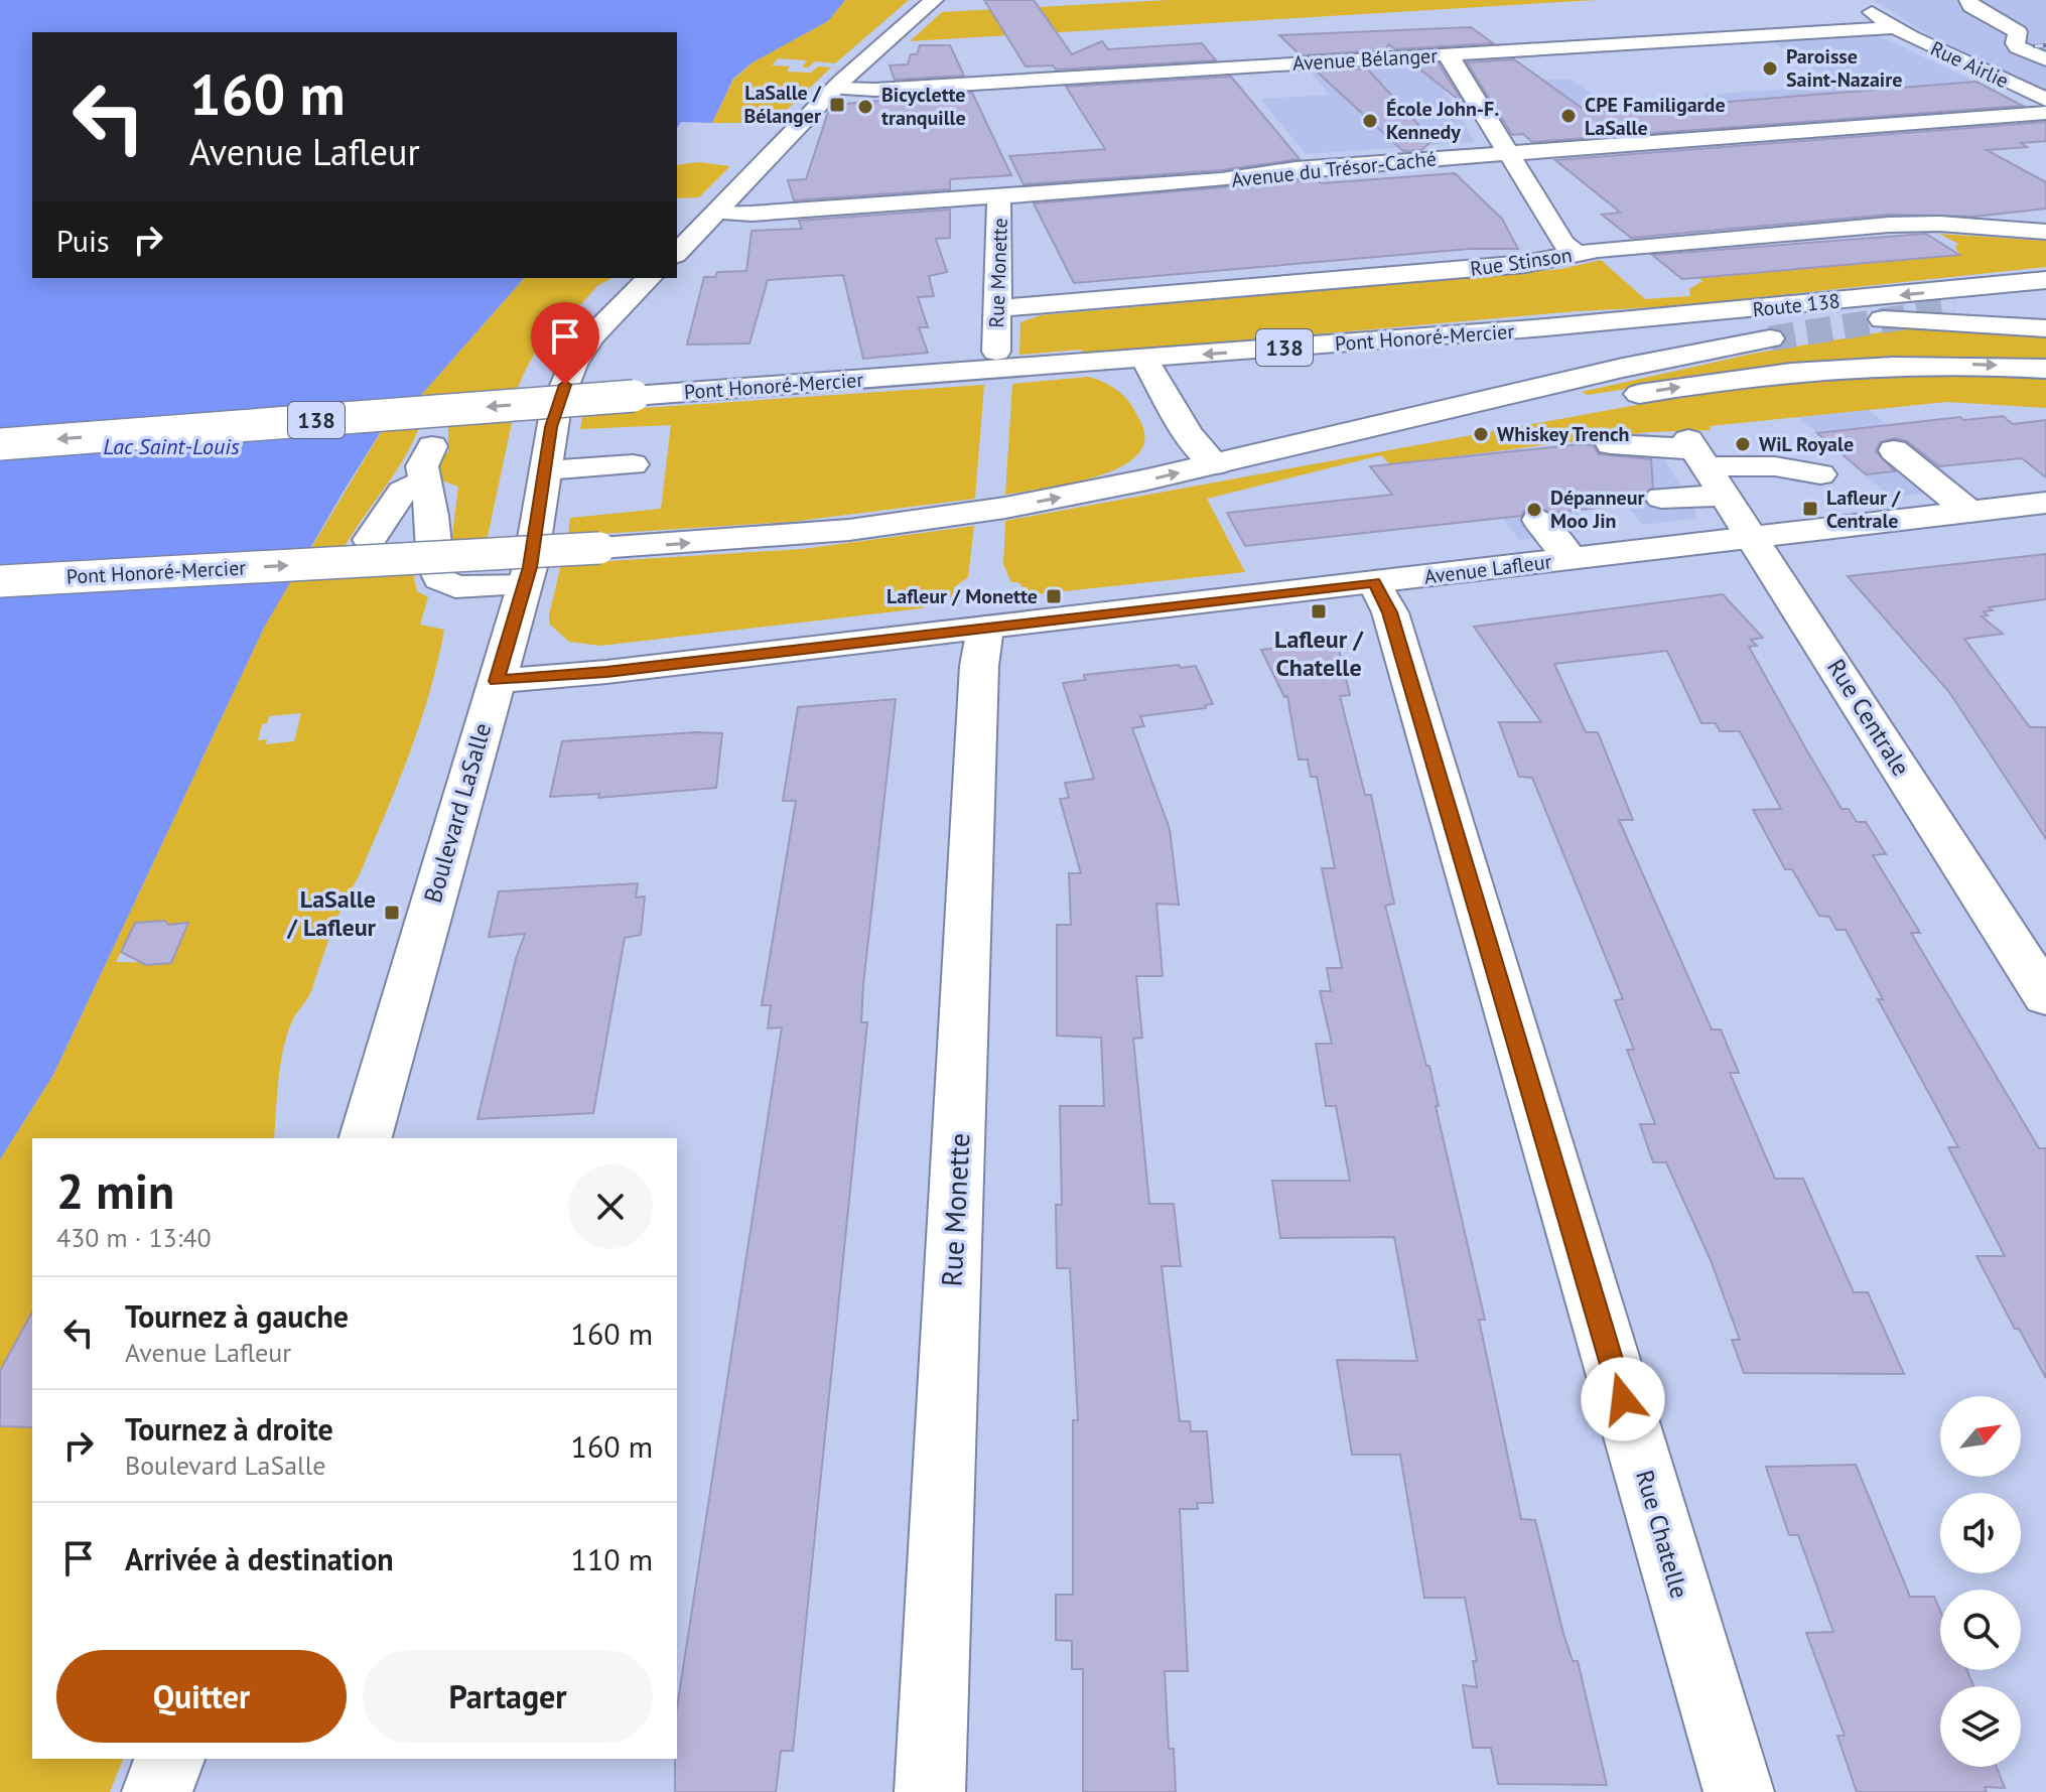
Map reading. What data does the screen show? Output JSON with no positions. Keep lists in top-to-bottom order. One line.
{"streets":{"main road":["Avenue Bélanger","Rue Airlie","Avenue du Trésor-Caché","Rue Stinson","Rue Monette","Route 138","Pont Honoré-Mercier","138","Avenue Lafleur","Rue Centrale","Boulevard LaSalle","Rue Chatelle"]},"crossings":[["Avenue Bélanger","Rue Airlie"],["Avenue du Trésor-Caché","Rue Monette"],["Rue Stinson","Rue Monette"],["Rue Monette","Avenue Lafleur"],["Route 138","Pont Honoré-Mercier"],["Avenue Lafleur","Rue Centrale"],["Avenue Lafleur","Boulevard LaSalle"],["Avenue Lafleur","Rue Chatelle"]],"water":["Lac Saint-Louis"],"places":{"other":["Paroisse Saint-Nazaire","Bicyclette tranquille","CPE Familigarde LaSalle","École John-F. Kennedy","Whiskey Trench","WiL Royale","Dépanneur Moo Jin"],"transit":["LaSalle / Bélanger","Lafleur / Centrale","Lafleur / Monette","Lafleur / Chatelle","LaSalle / Lafleur"]},"north":"top right","page":{"turn":["160 m","Avenue Lafleur"],"then":"Puis","heading":["2 min","430 m · 13:40"],"list":[{"name":"Tournez à gauche","note":"Avenue Lafleur","value":"160 m"},{"name":"Tournez à droite","note":"Boulevard LaSalle","value":"160 m"},{"name":"Arrivée à destination","value":"110 m"}],"buttons":["Quitter","Partager"]}}
